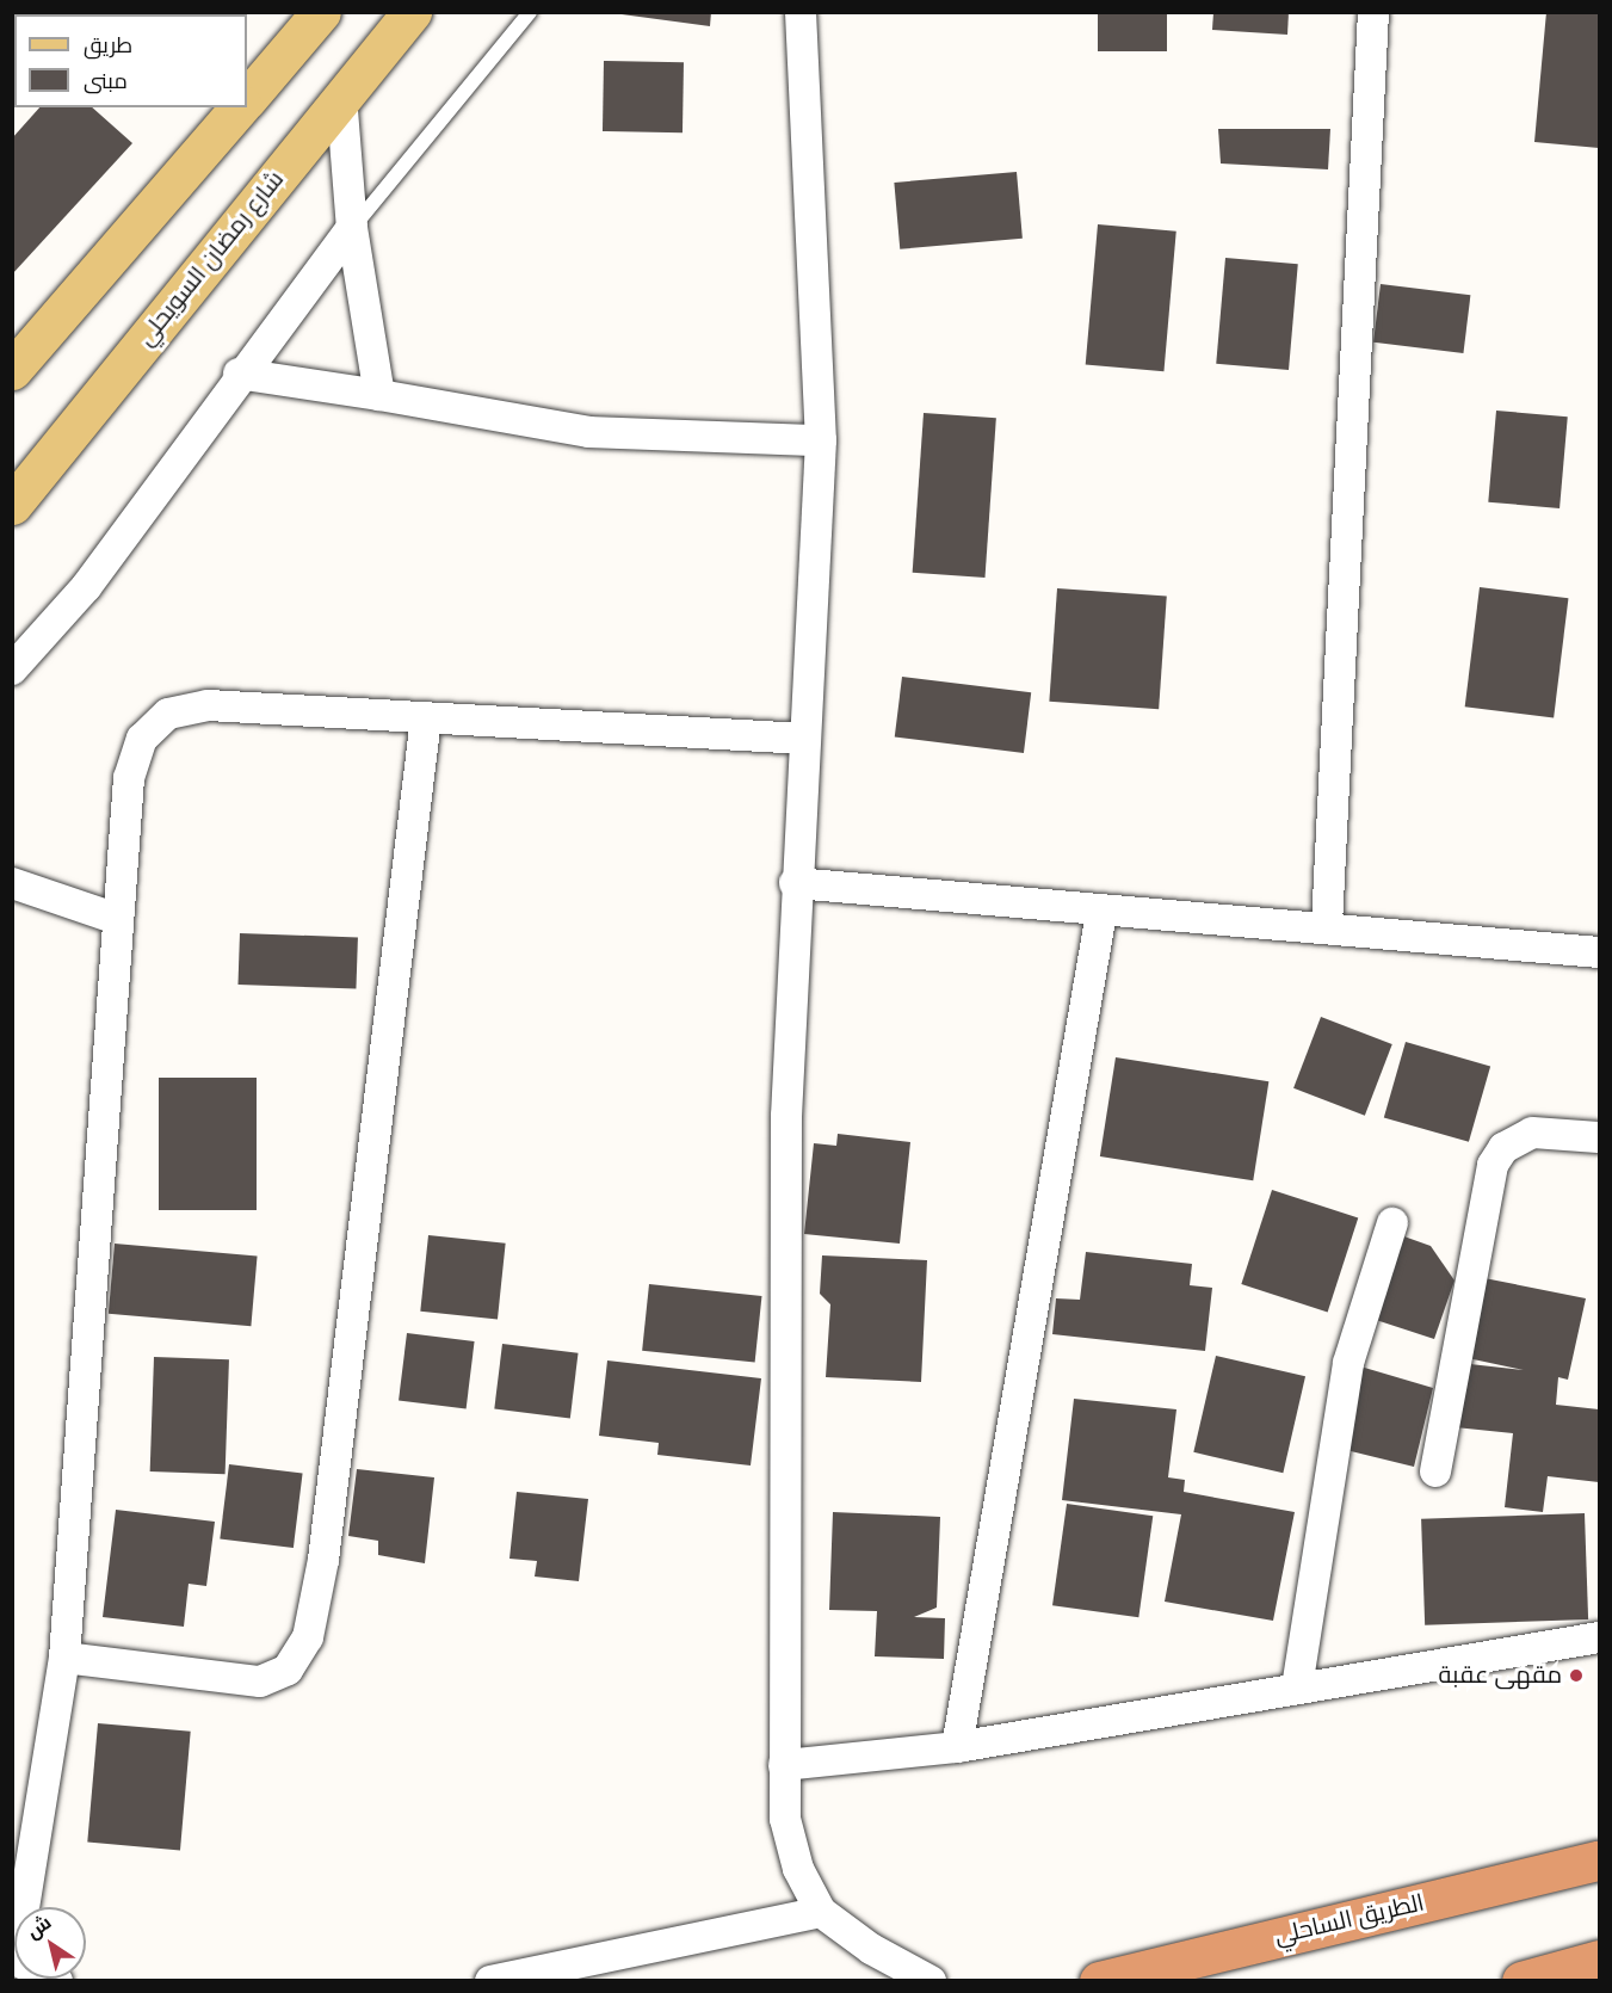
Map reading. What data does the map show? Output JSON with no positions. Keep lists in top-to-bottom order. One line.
{"streets":{"highway":["الطريق الساحلي"],"main road":["شارع رمضان السويحلي"]},"places":["مقهى عقبة"],"legend":["طريق","مبنى"],"north":"top left"}
